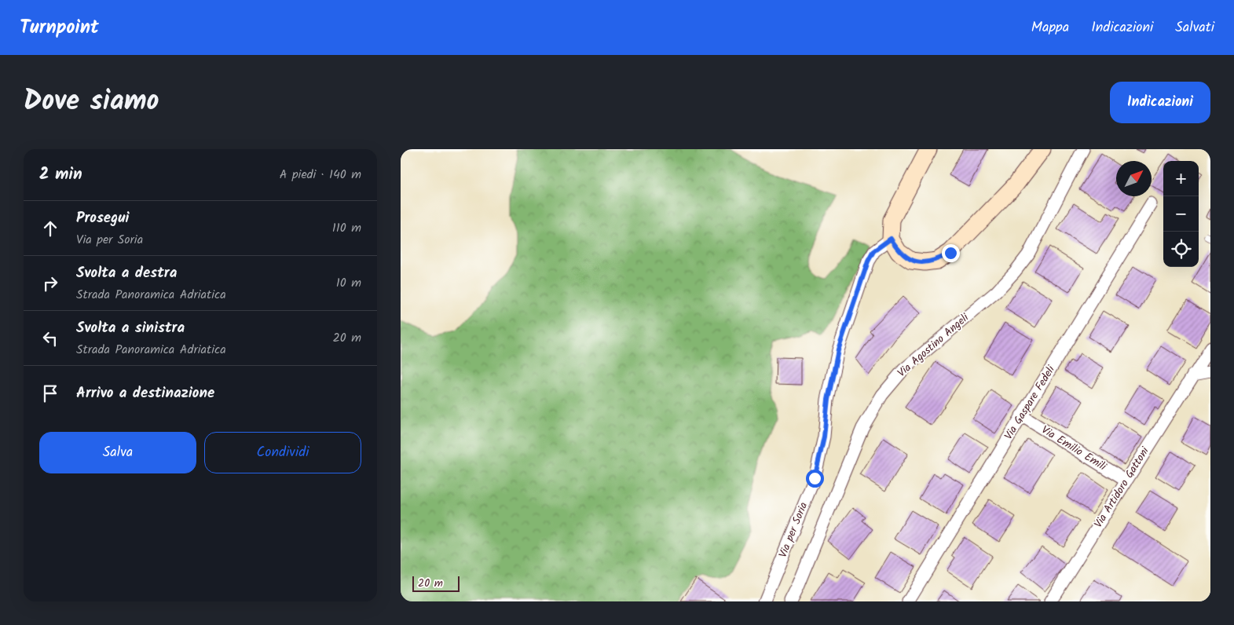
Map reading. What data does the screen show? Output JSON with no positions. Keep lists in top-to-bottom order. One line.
{"streets":{"street":["Via Agostino Angeli","Via Gaspare Fedeli","Via Emilio Emili","Via Artidoro Gattoni","Via per Soria"]},"crossings":[["Via Gaspare Fedeli","Via Emilio Emili"],["Via Emilio Emili","Via Artidoro Gattoni"]],"scale_bar":"20 m","north":"top right","page":{"header":"Turnpoint","nav":["Mappa","Indicazioni","Salvati"],"title":"Dove siamo","buttons":["Indicazioni",["Salva","Condividi"]],"heading":["2 min","A piedi · 140 m"],"map_buttons":["+","−"],"list":[["Prosegui","Via per Soria","110 m"],["Svolta a destra","Strada Panoramica Adriatica","10 m"],["Svolta a sinistra","Strada Panoramica Adriatica","20 m"],"Arrivo a destinazione"],"scale":"20 m"}}
